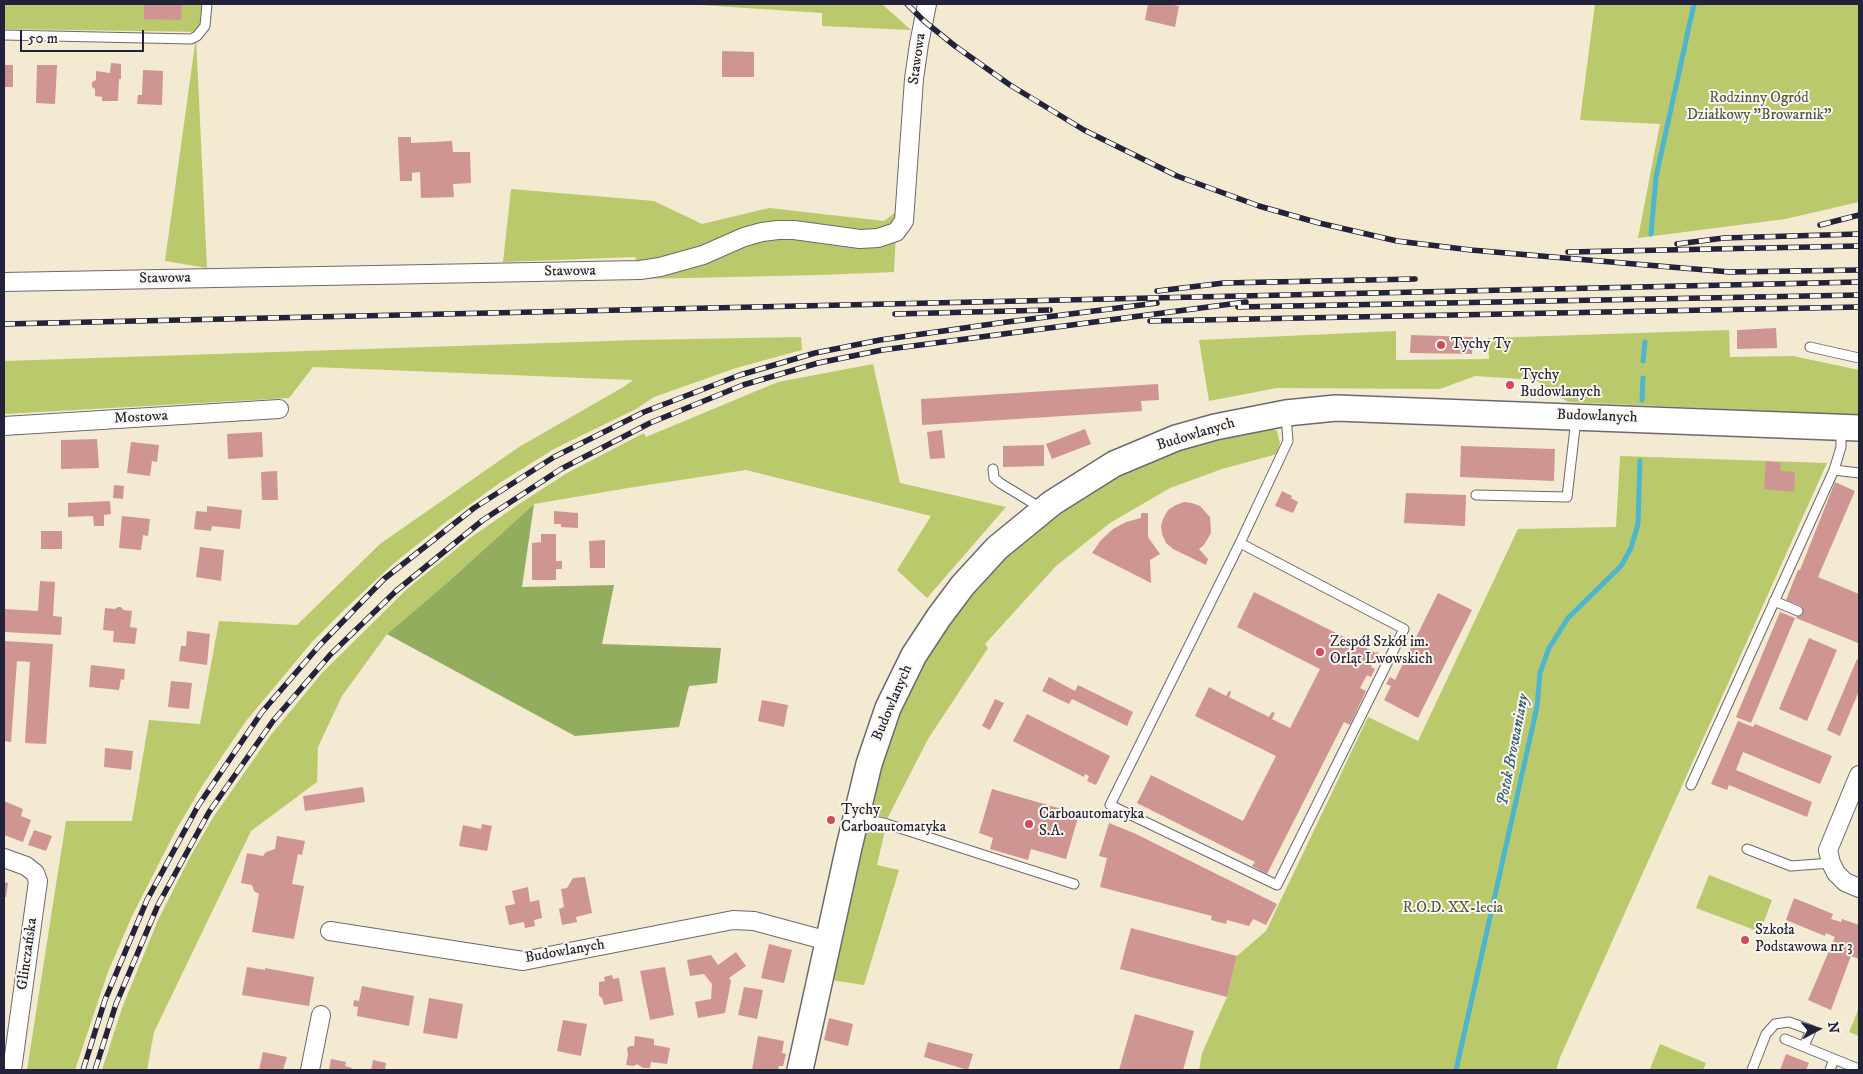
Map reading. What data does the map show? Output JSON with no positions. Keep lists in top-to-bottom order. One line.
{"streets":{"street":["Stawowa","Budowlanych","Mostowa","Glinczańska"]},"water":["Potok Browaniany"],"parks":["Rodzinny Ogród Działkowy \"Browarnik\"","R.O.D. XX-lecia"],"places":["Tychy Ty","Tychy Budowlanych","Zespół Szkół im. Orląt Lwowskich","Tychy Carboautomatyka","Carboautomatyka S.A.","Szkoła Podstawowa nr 3"],"scale_bar":"50 m","north":"right"}
